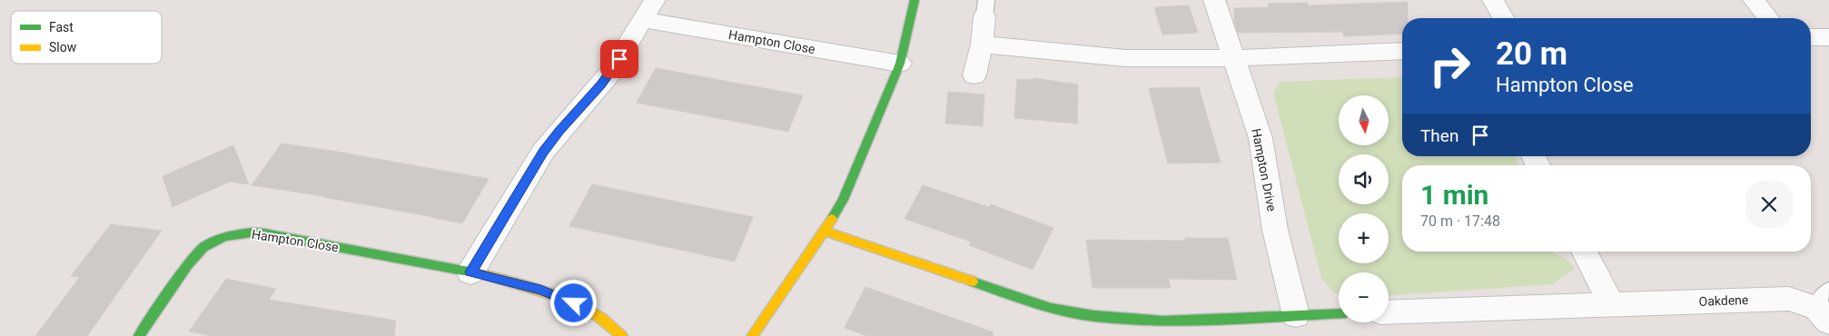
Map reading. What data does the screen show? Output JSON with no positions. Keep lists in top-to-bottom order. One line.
{"streets":{"street":["Hampton Close","Hampton Drive","Oakdene"]},"legend":["Fast","Slow"],"north":"bottom","page":{"turn":["20 m","Hampton Close"],"map_buttons":["+","−"],"then":"Then","heading":["1 min","70 m · 17:48"]}}
